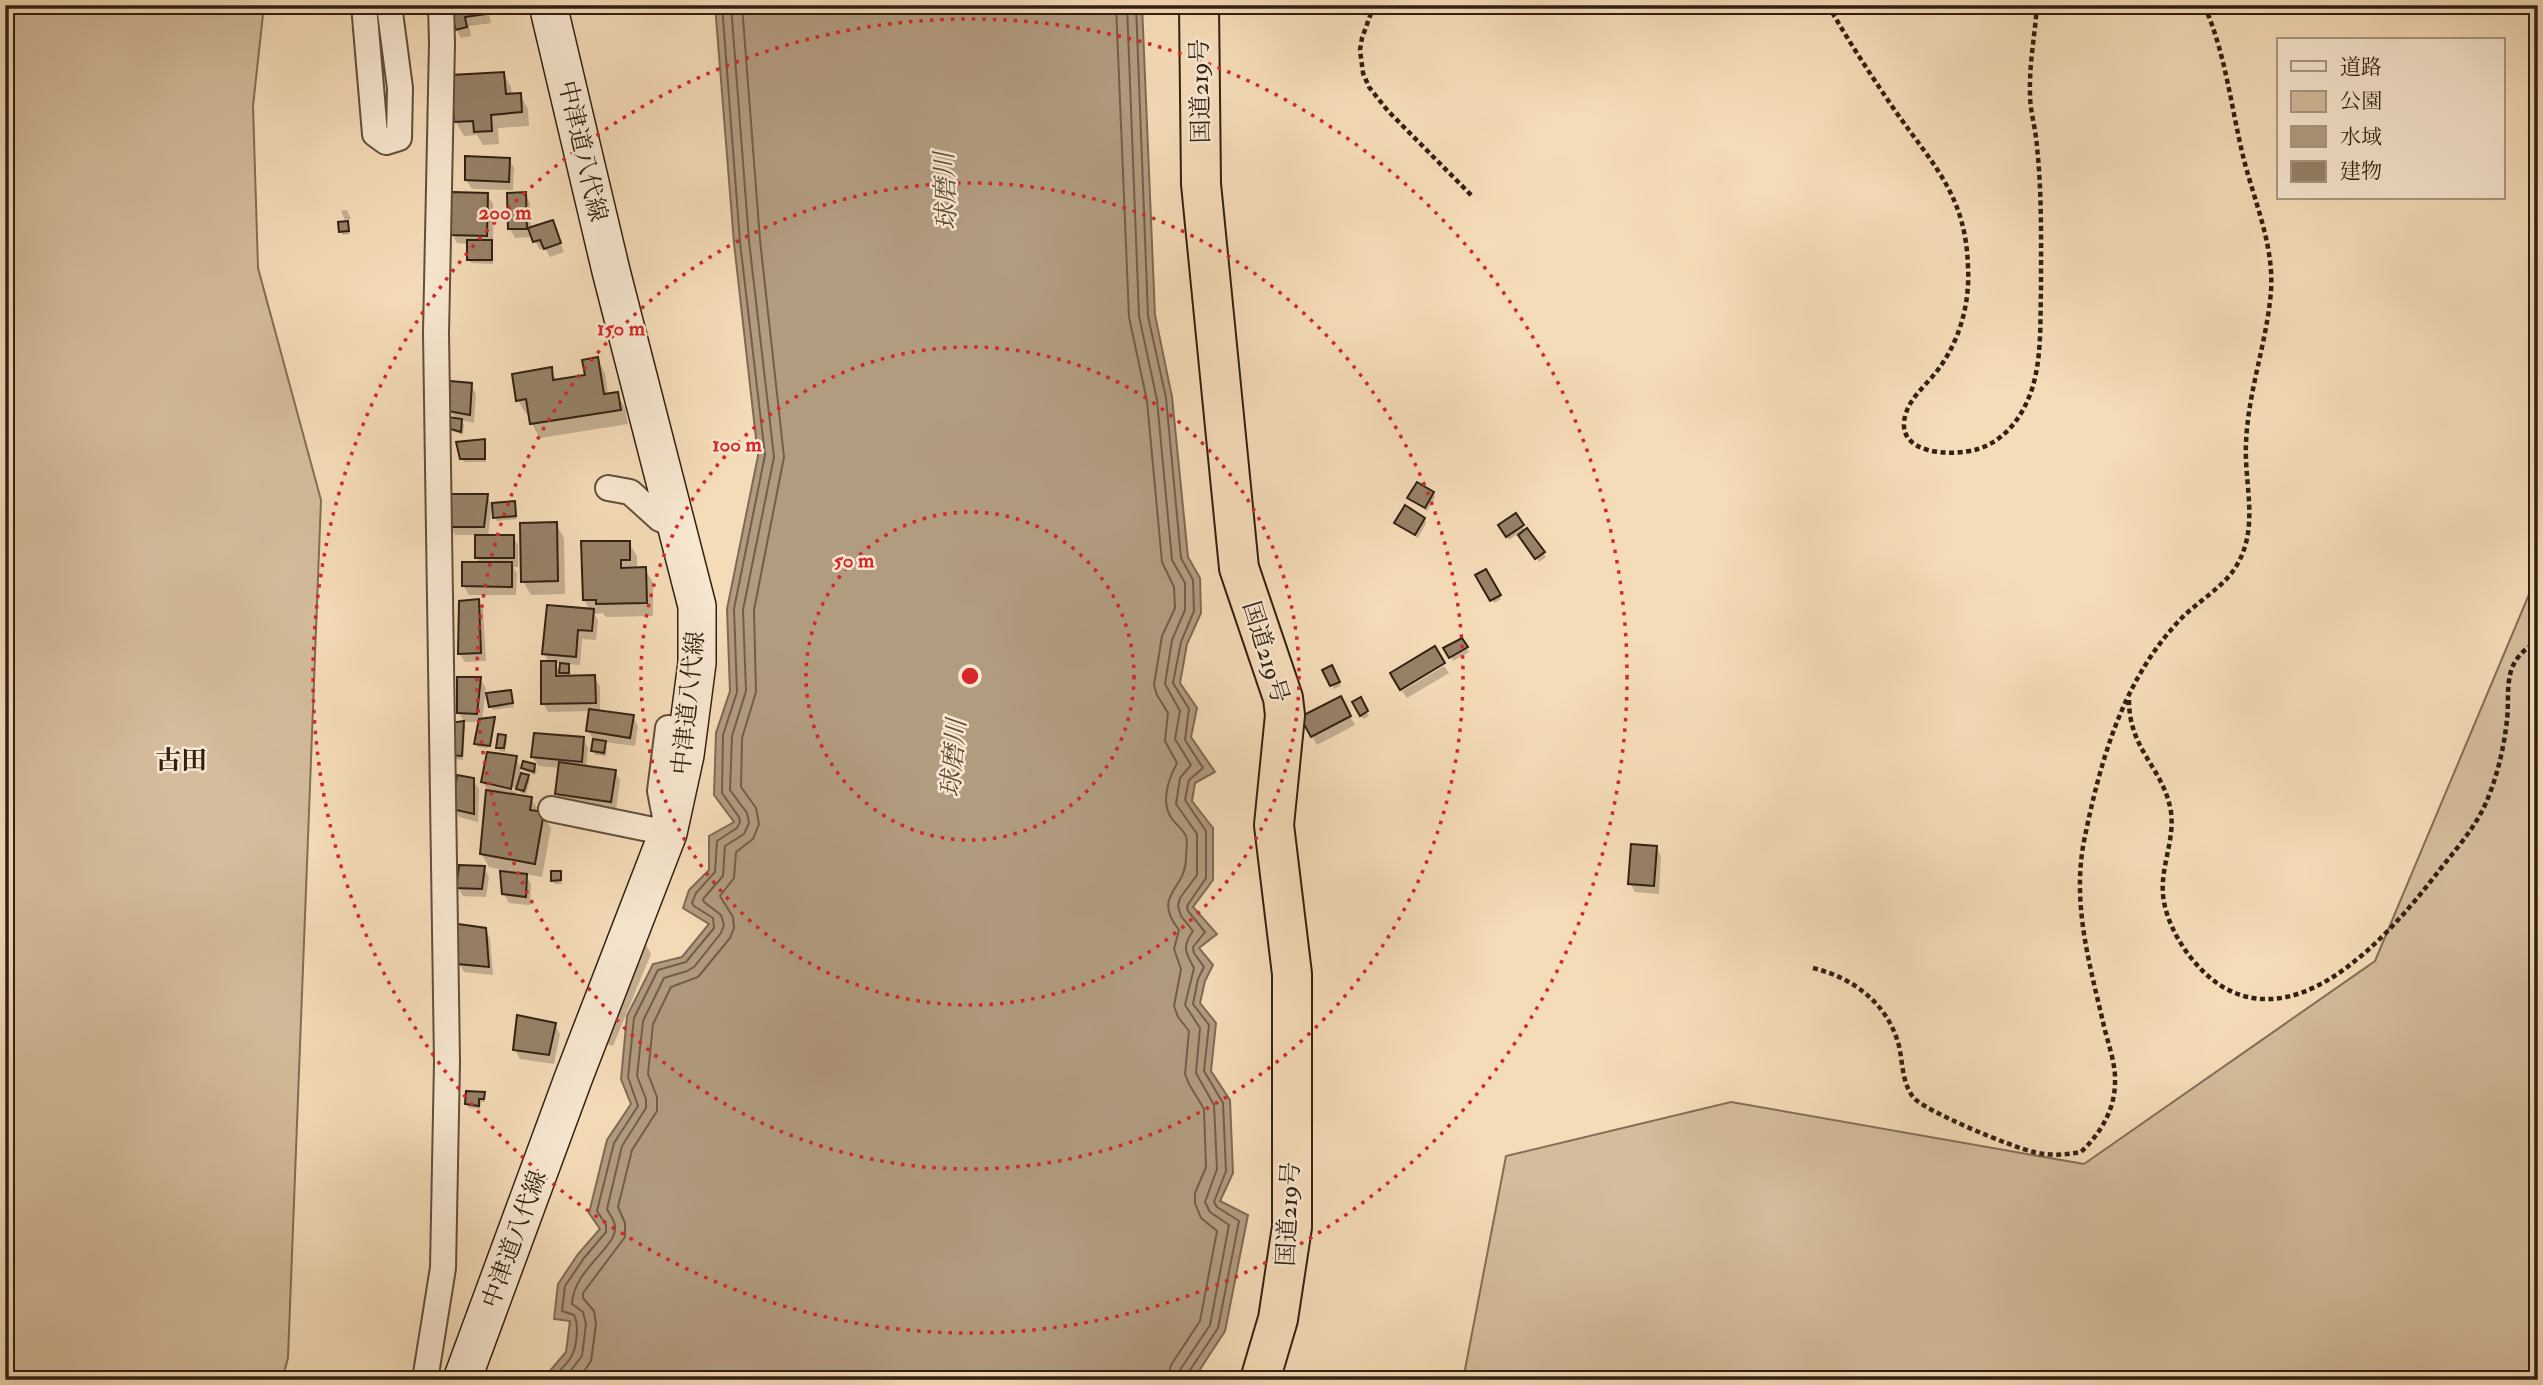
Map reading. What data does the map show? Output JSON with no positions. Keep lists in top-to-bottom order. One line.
{"streets":{"highway":["国道219号"],"main road":["中津道八代線"]},"districts":["古田"],"water":["球磨川"],"legend":["道路","公園","水域","建物"],"rings":["200 m","150 m","100 m","50 m"]}
